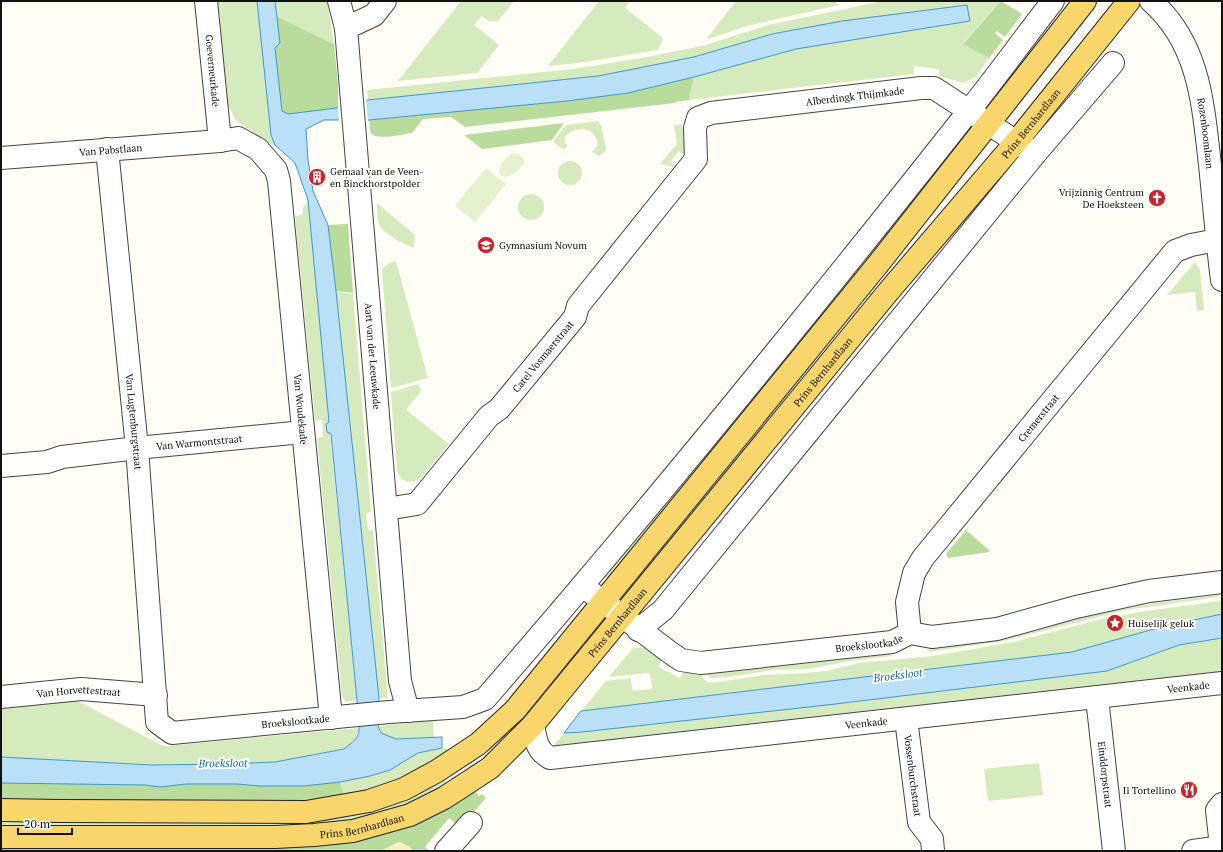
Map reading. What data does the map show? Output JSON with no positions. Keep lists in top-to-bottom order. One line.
{"streets":{"main road":["Prins Bernhardlaan"],"street":["Goeverneurkade","Alberdingk Thijmkade","Rozenboomlaan","Van Pabstlaan","Aart van der Leeuwkade","Carel Vosmaerstraat","Van Woudekade","Cremerstraat","Van Lugtenburgstraat","Van Warmontstraat","Broekslootkade","Veenkade","Van Horvettestraat","Einddorpstraat","Vossenburchstraat"]},"crossings":[["Goeverneurkade","Van Pabstlaan"],["Goeverneurkade","Van Woudekade"],["Alberdingk Thijmkade","Prins Bernhardlaan"],["Alberdingk Thijmkade","Carel Vosmaerstraat"],["Prins Bernhardlaan","Broekslootkade"],["Prins Bernhardlaan","Veenkade"],["Rozenboomlaan","Cremerstraat"],["Van Pabstlaan","Van Woudekade"],["Van Pabstlaan","Van Lugtenburgstraat"],["Aart van der Leeuwkade","Carel Vosmaerstraat"],["Aart van der Leeuwkade","Broekslootkade"],["Van Woudekade","Van Warmontstraat"],["Van Woudekade","Broekslootkade"],["Cremerstraat","Broekslootkade"],["Van Lugtenburgstraat","Van Warmontstraat"],["Van Lugtenburgstraat","Broekslootkade"],["Van Lugtenburgstraat","Van Horvettestraat"],["Broekslootkade","Van Horvettestraat"],["Veenkade","Einddorpstraat"],["Veenkade","Vossenburchstraat"]],"water":["Broeksloot"],"places":{"building":["Gemaal van de Veen- en Binckhorstpolder"],"church":["Vrijzinnig Centrum De Hoeksteen"],"school or university":["Gymnasium Novum"],"place":["Huiselijk geluk"],"restaurant":["Il Tortellino"]},"scale_bar":"20 m"}
